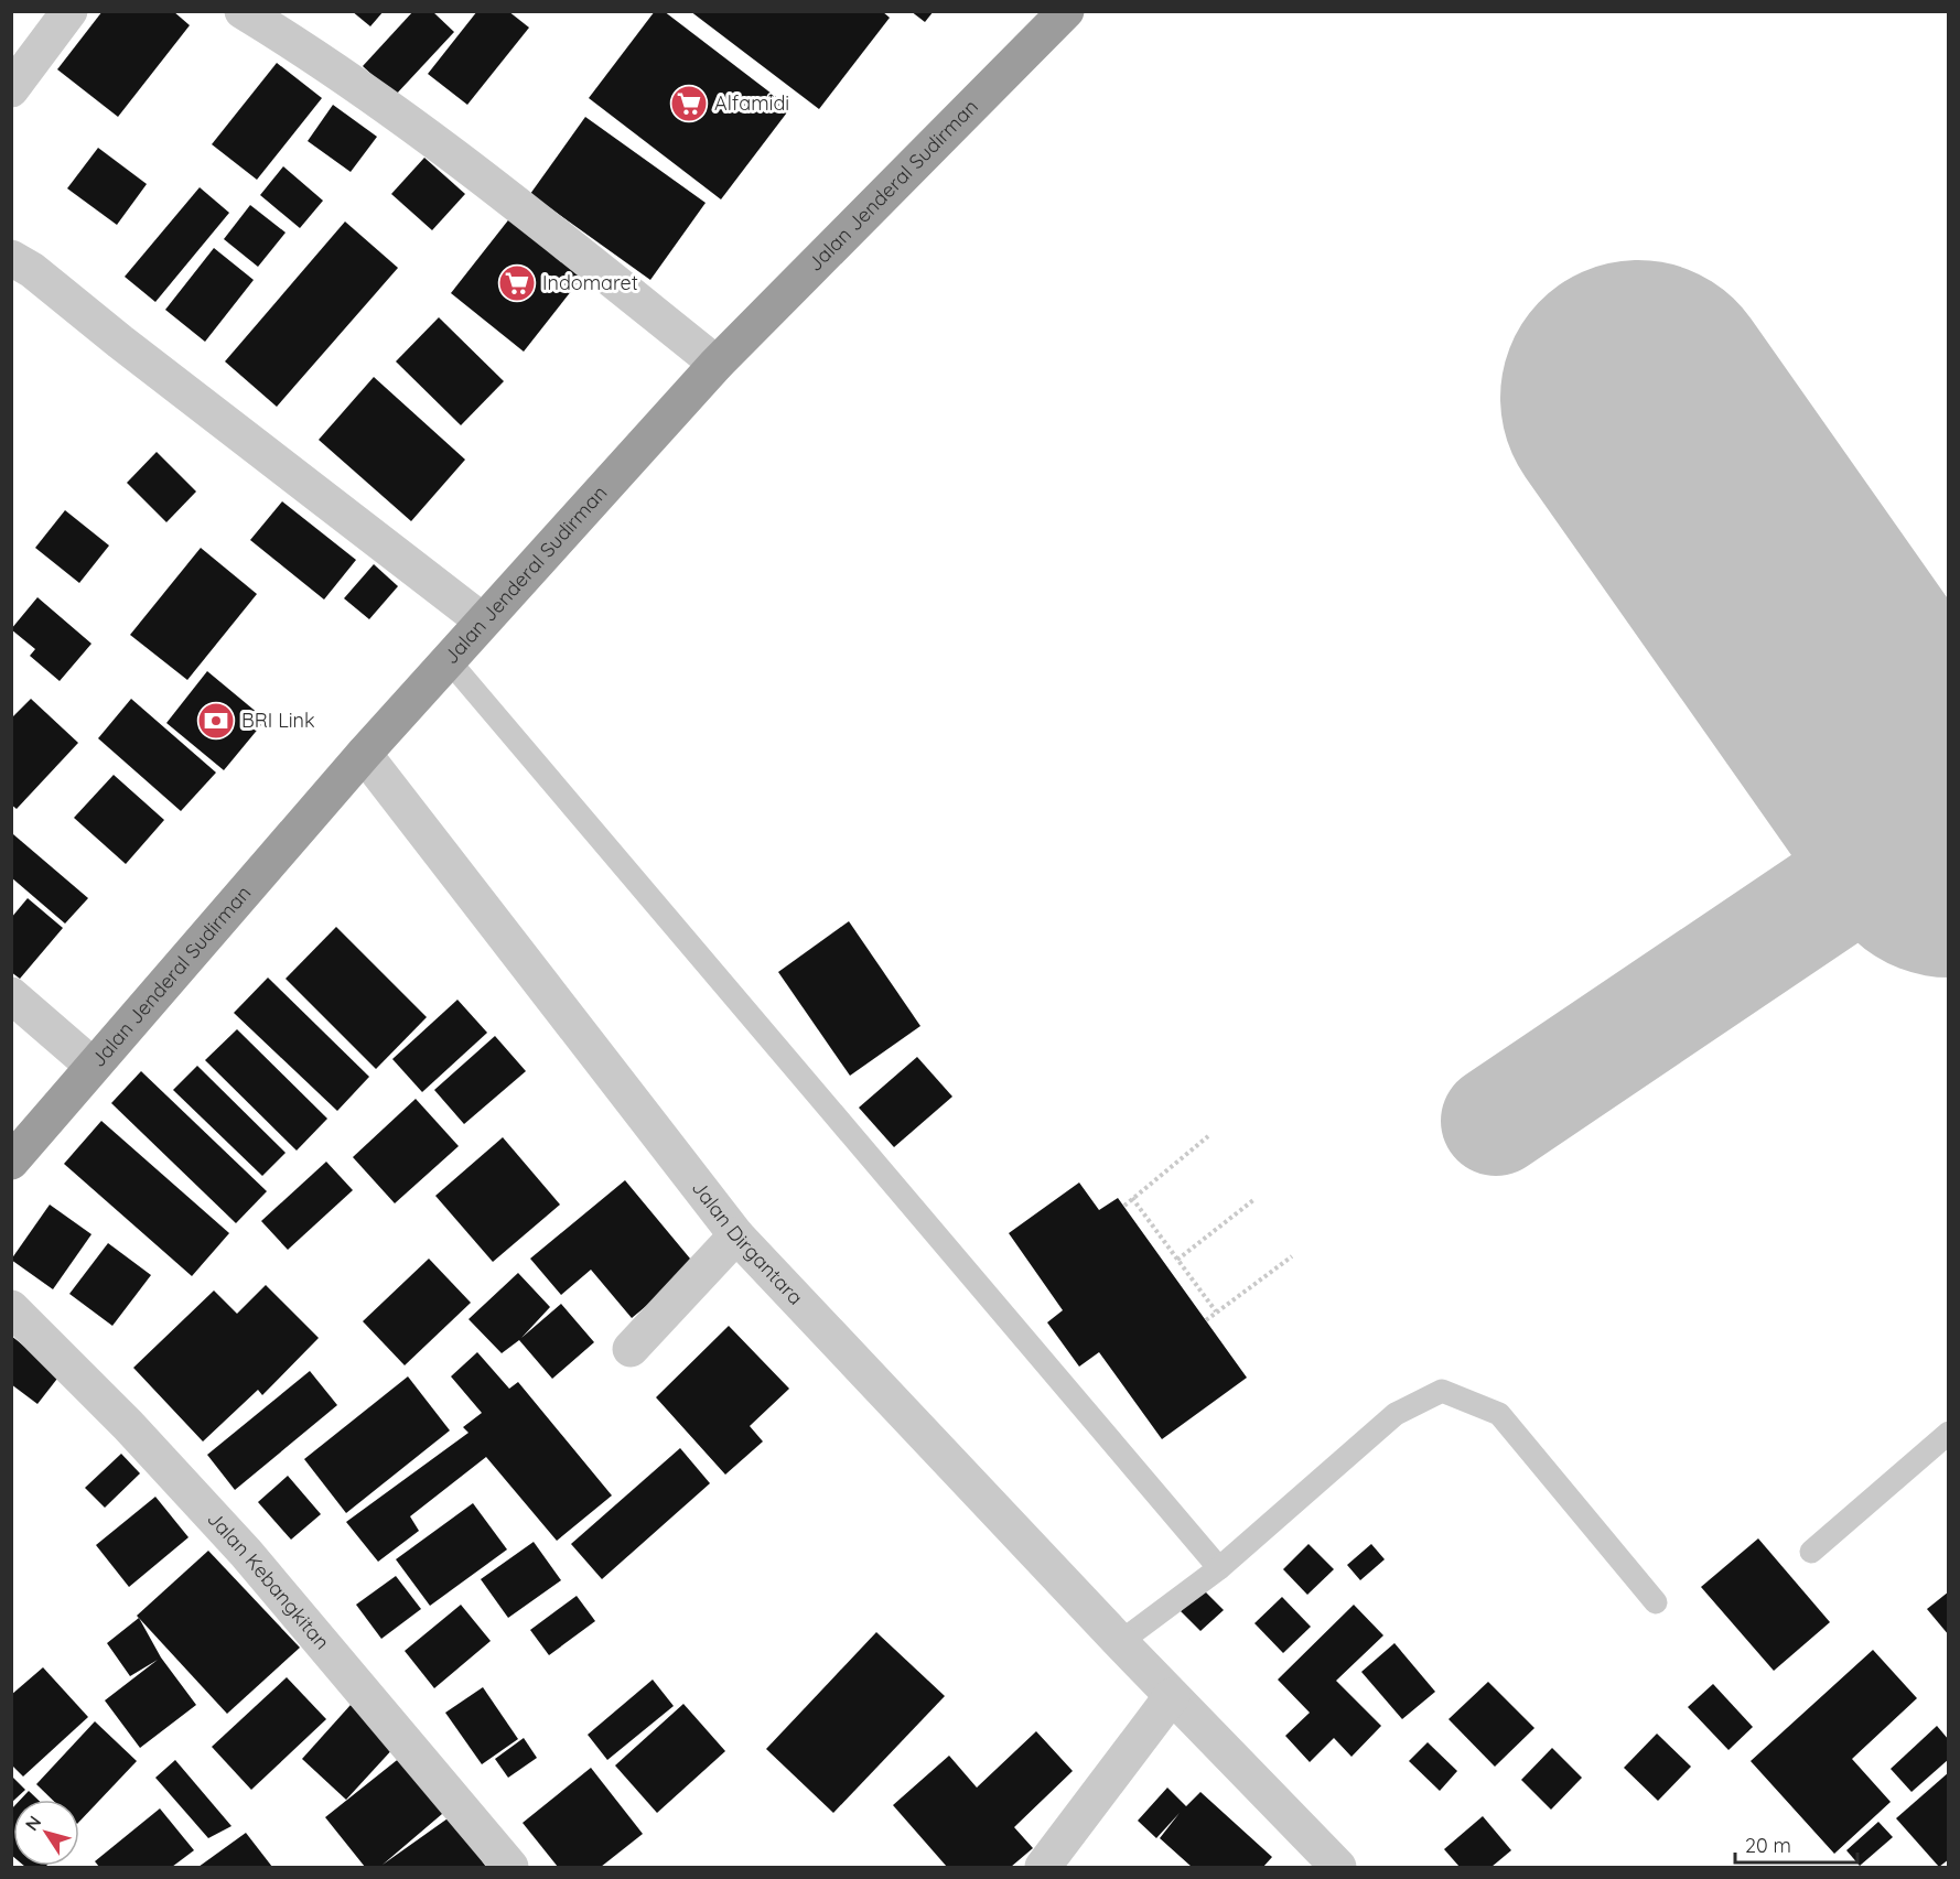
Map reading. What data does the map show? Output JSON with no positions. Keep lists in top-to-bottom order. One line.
{"streets":{"highway":["Jalan Jenderal Sudirman"],"street":["Jalan Dirgantara","Jalan Kebangkitan"]},"crossings":[["Jalan Jenderal Sudirman","Jalan Dirgantara"]],"places":{"supermarket":["Alfamidi","Indomaret"],"bank":["BRI Link"]},"scale_bar":"20 m","north":"top left"}
